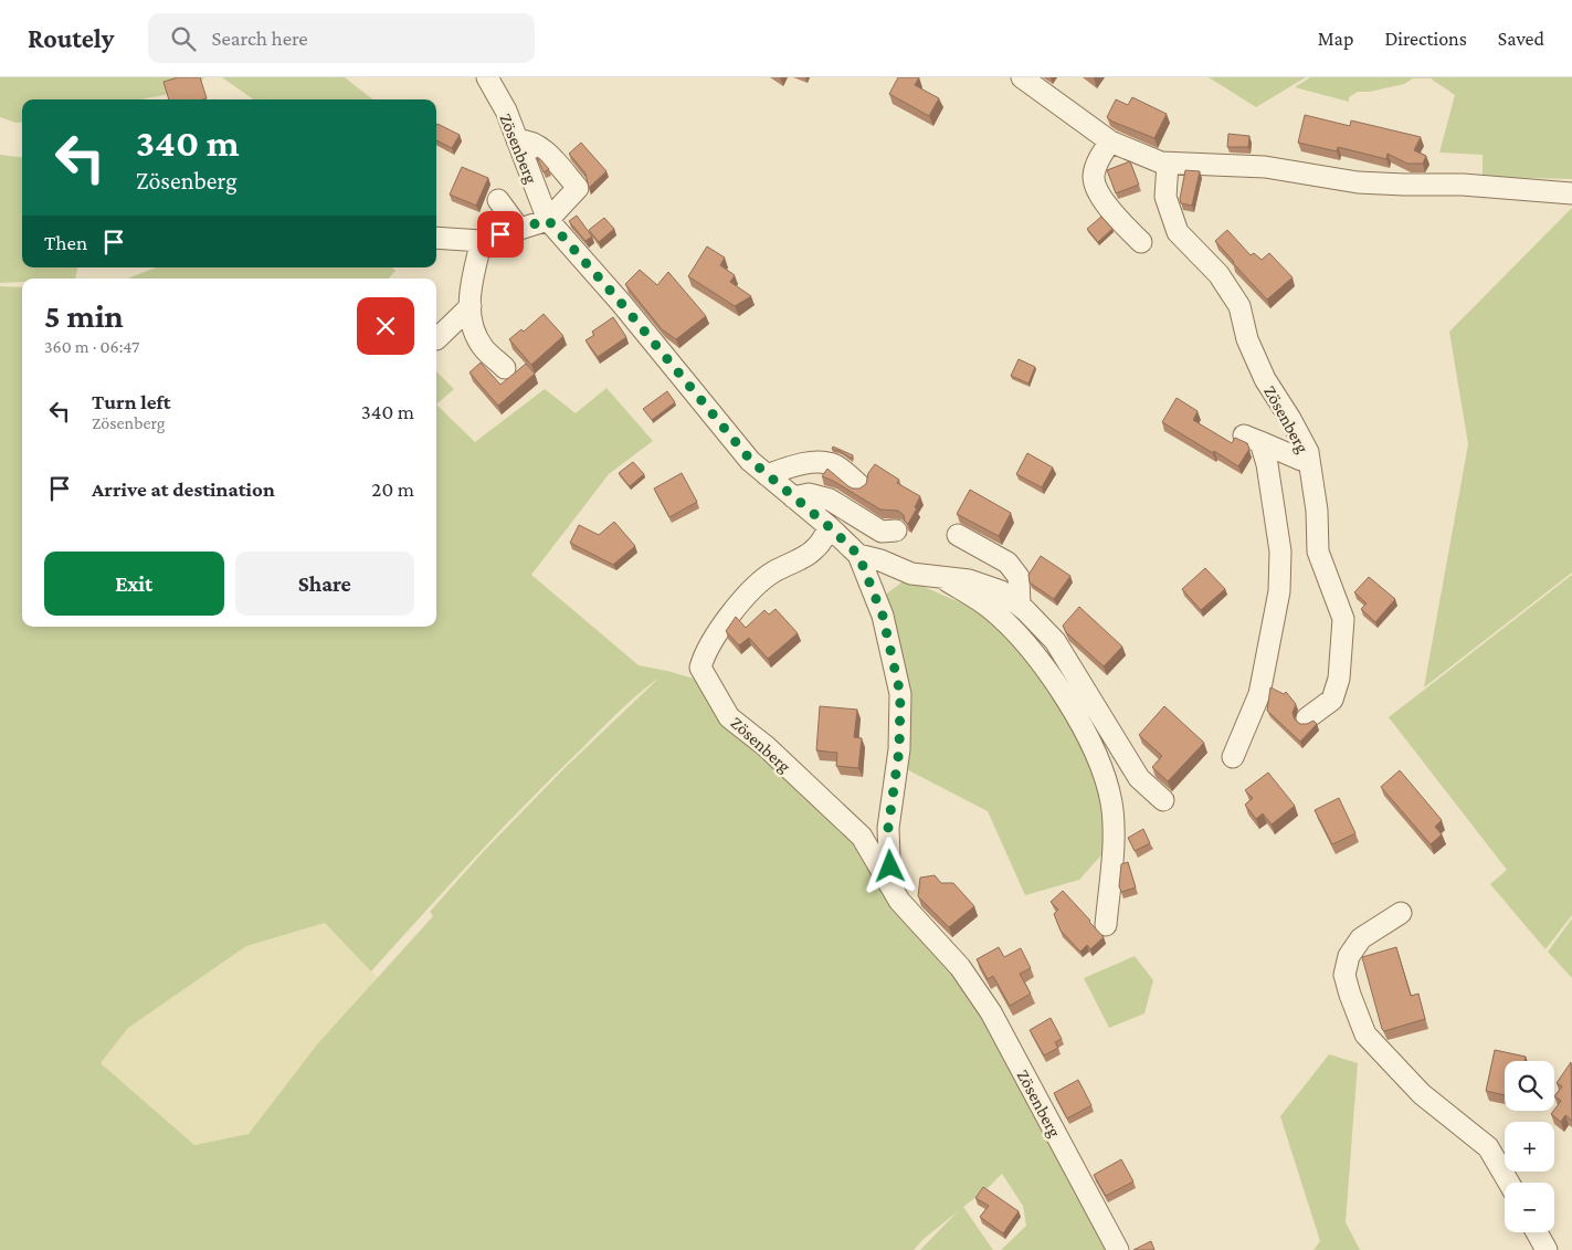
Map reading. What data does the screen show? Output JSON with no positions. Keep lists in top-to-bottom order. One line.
{"streets":{"street":["Zösenberg"]},"page":{"header":"Routely","search":"Search here","nav":["Map","Directions","Saved"],"turn":["340 m","Zösenberg"],"then":"Then","heading":["5 min","360 m · 06:47"],"list":[{"name":"Turn left","note":"Zösenberg","value":"340 m"},{"name":"Arrive at destination","value":"20 m"}],"buttons":["Exit","Share"],"map_buttons":["+","−"]}}
